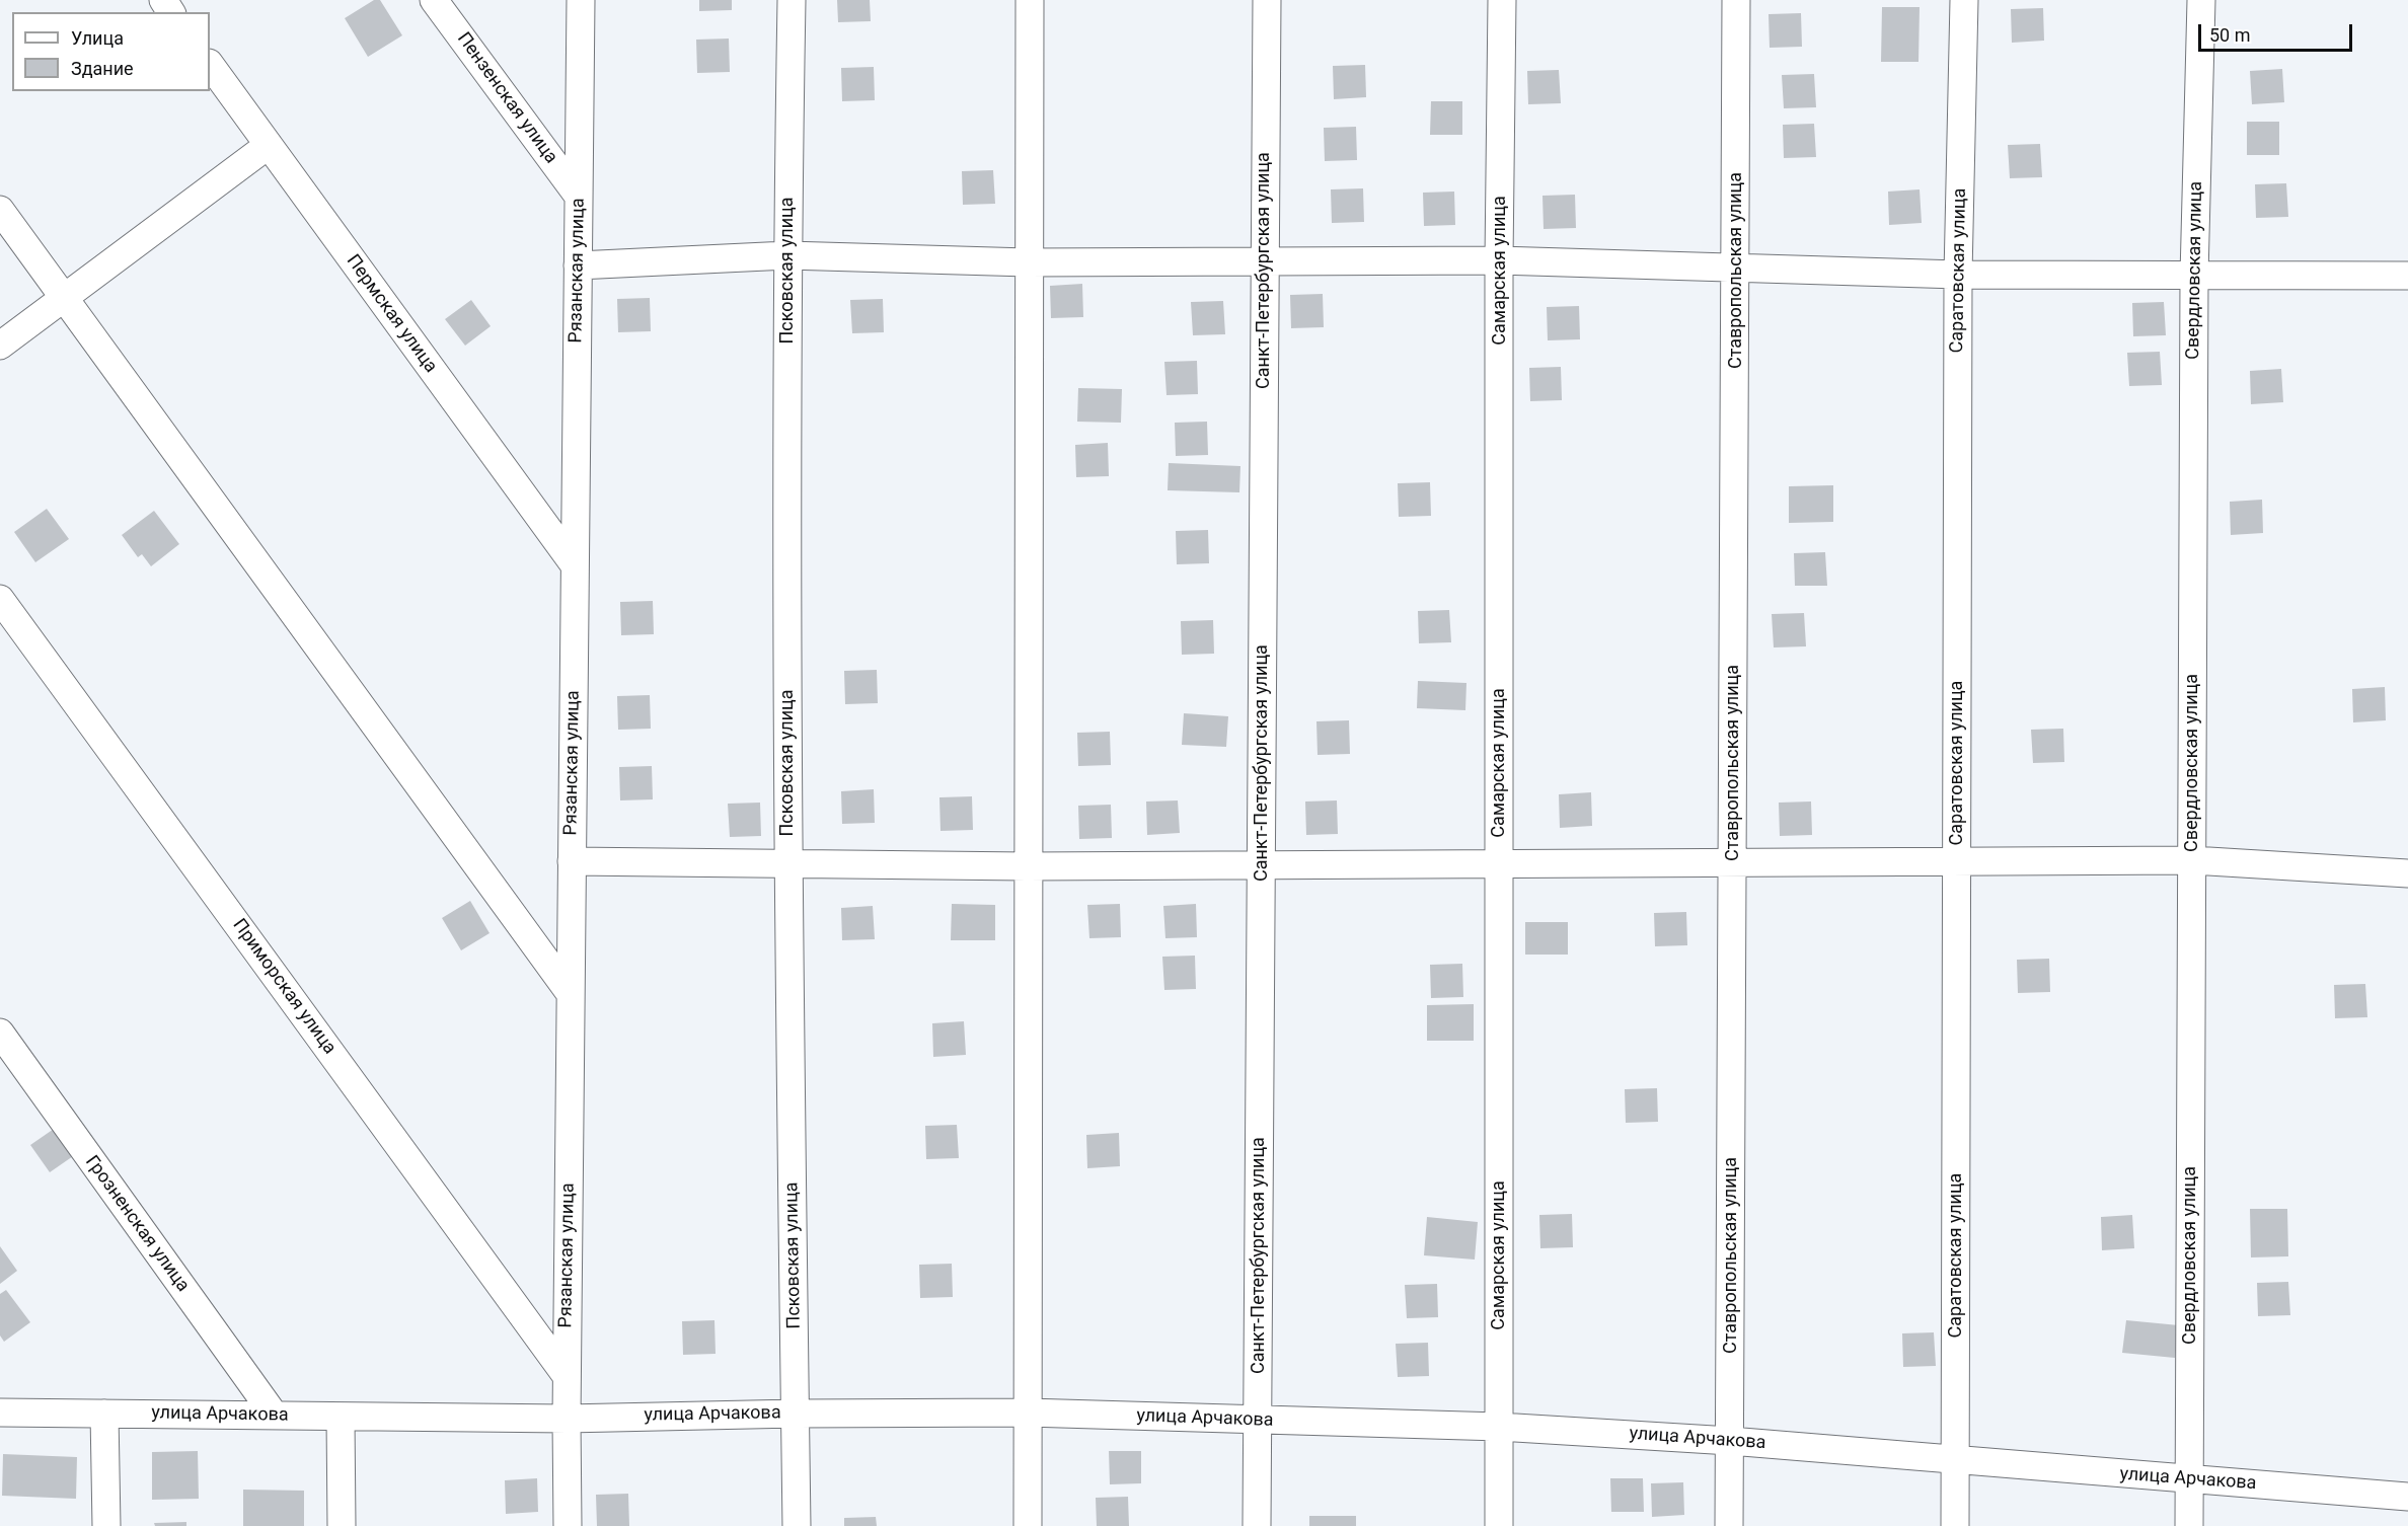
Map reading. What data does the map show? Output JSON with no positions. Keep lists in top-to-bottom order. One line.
{"streets":{"street":["Пензенская улица","Рязанская улица","Псковская улица","Санкт-Петербургская улица","Самарская улица","Ставропольская улица","Саратовская улица","Свердловская улица","Пермская улица","Приморская улица","Грозненская улица","улица Арчакова"]},"crossings":[["Пензенская улица","Рязанская улица"],["Рязанская улица","Пермская улица"],["Рязанская улица","Приморская улица"],["Рязанская улица","улица Арчакова"],["Псковская улица","улица Арчакова"],["Санкт-Петербургская улица","улица Арчакова"],["Самарская улица","улица Арчакова"],["Ставропольская улица","улица Арчакова"],["Саратовская улица","улица Арчакова"],["Свердловская улица","улица Арчакова"],["Грозненская улица","улица Арчакова"]],"legend":["Улица","Здание"],"scale_bar":"50 m"}
